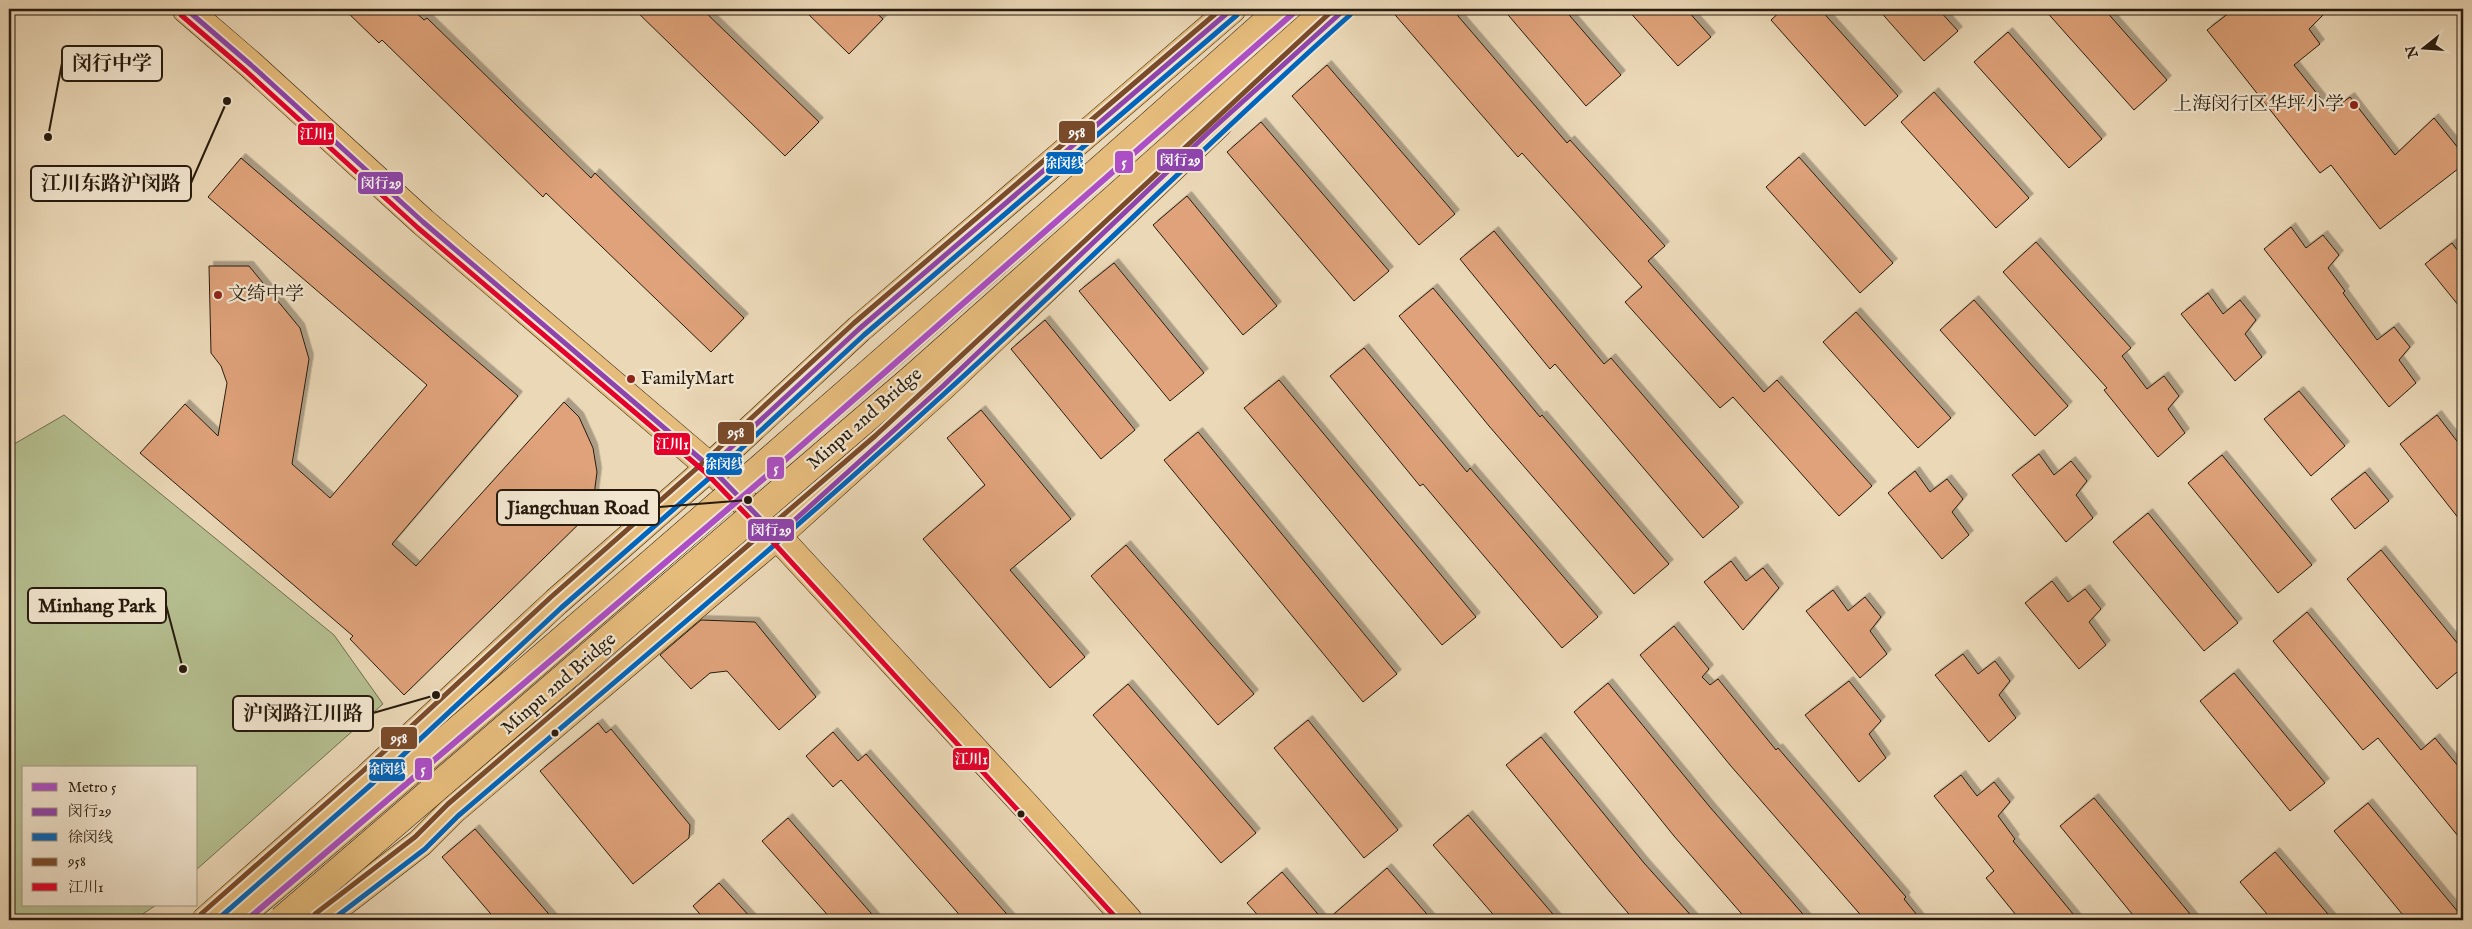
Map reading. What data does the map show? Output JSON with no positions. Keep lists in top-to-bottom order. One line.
{"streets":{"main road":["Minpu 2nd Bridge"]},"places":["江川东路沪闵路","上海闵行区华坪小学","闵行中学","文绮中学","FamilyMart","Jiangchuan Road","Minhang Park","沪闵路江川路"],"lines":["metro line 5","transit line 闵行29","transit line 958","transit line 徐闵线","transit line 江川1"],"legend":["Metro 5","闵行29","徐闵线","958","江川1"],"north":"left"}
